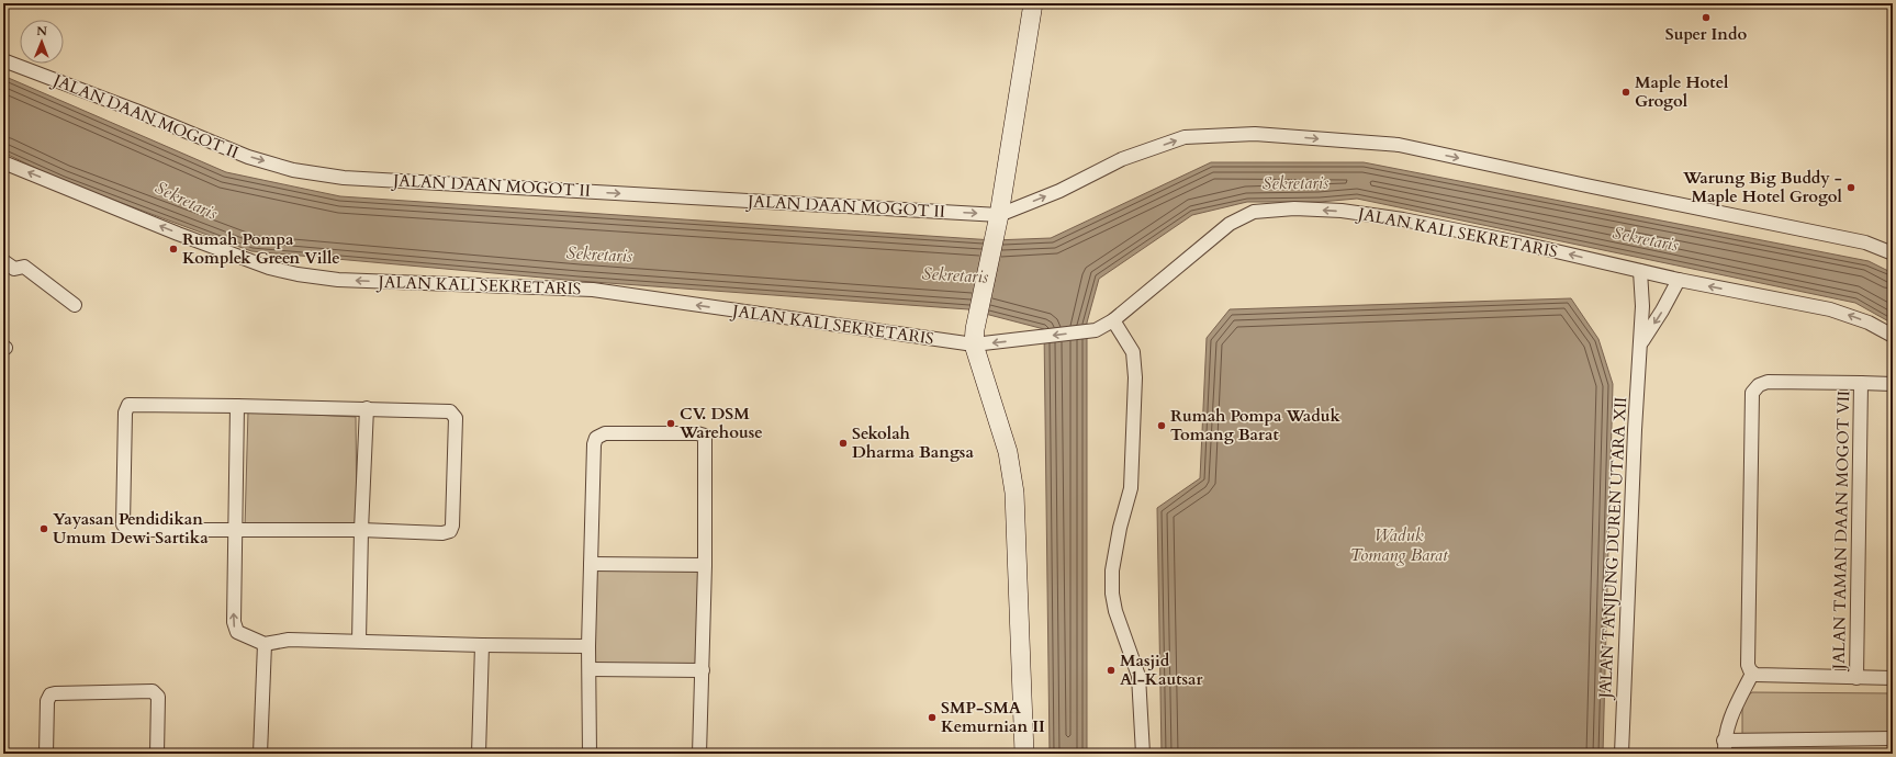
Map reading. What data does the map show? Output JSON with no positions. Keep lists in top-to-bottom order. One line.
{"streets":{"street":["JALAN DAAN MOGOT II","JALAN KALI SEKRETARIS","JALAN TAMAN DAAN MOGOT VII","JALAN TANJUNG DUREN UTARA XII"]},"crossings":[["JALAN KALI SEKRETARIS","JALAN TANJUNG DUREN UTARA XII"]],"one_way":["JALAN DAAN MOGOT II"],"water":["Sekretaris","Waduk Tomang Barat"],"places":["Super Indo","Maple Hotel Grogol","Warung Big Buddy - Maple Hotel Grogol","Rumah Pompa Komplek Green Ville","CV. DSM Warehouse","Rumah Pompa Waduk Tomang Barat","Sekolah Dharma Bangsa","Yayasan Pendidikan Umum Dewi Sartika","Masjid Al-Kautsar","SMP-SMA Kemurnian II"],"north":"top"}
